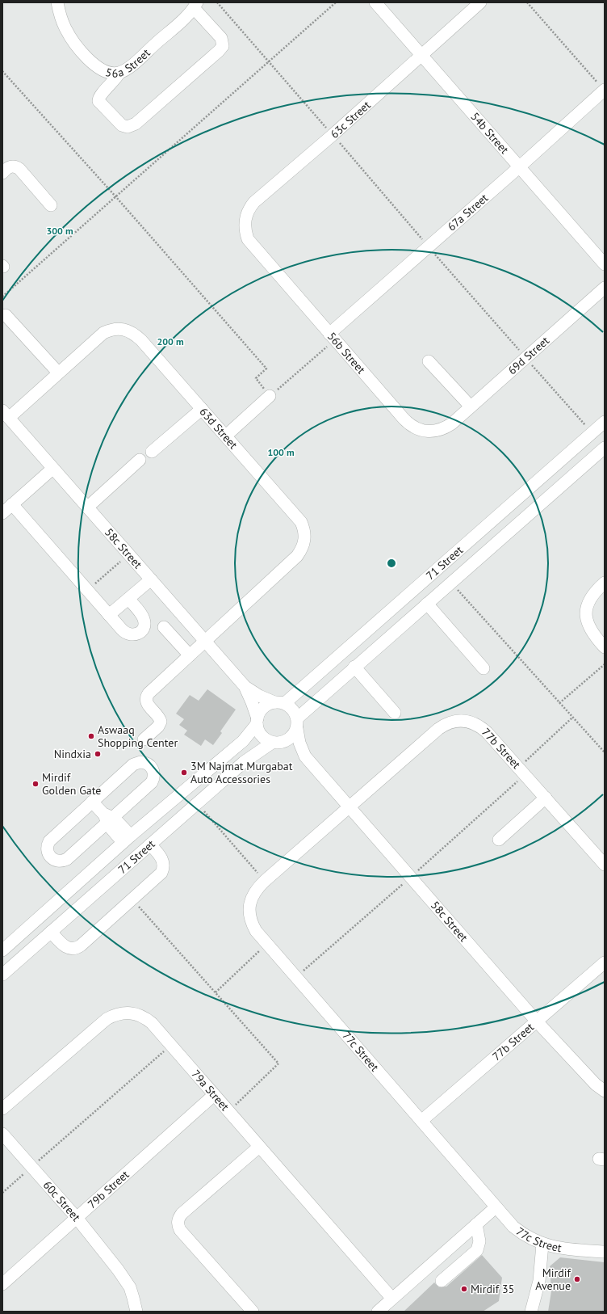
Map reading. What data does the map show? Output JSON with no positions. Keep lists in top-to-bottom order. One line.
{"streets":{"street":["56a Street","63c Street","54b Street","67a Street","56b Street","69d Street","63d Street","58c Street","71 Street","77b Street","77c Street","79a Street","79b Street","60c Street"]},"crossings":[["63c Street","54b Street"],["63c Street","56b Street"],["54b Street","67a Street"],["67a Street","56b Street"],["56b Street","69d Street"],["63d Street","58c Street"],["58c Street","71 Street"],["58c Street","77b Street"],["58c Street","77c Street"],["77b Street","77c Street"],["79a Street","79b Street"],["79b Street","60c Street"]],"places":["Aswaaq Shopping Center","Nindxia","3M Najmat Murgabat Auto Accessories","Mirdif Golden Gate","Mirdif Avenue","Mirdif 35"],"rings":["300 m","200 m","100 m"]}
